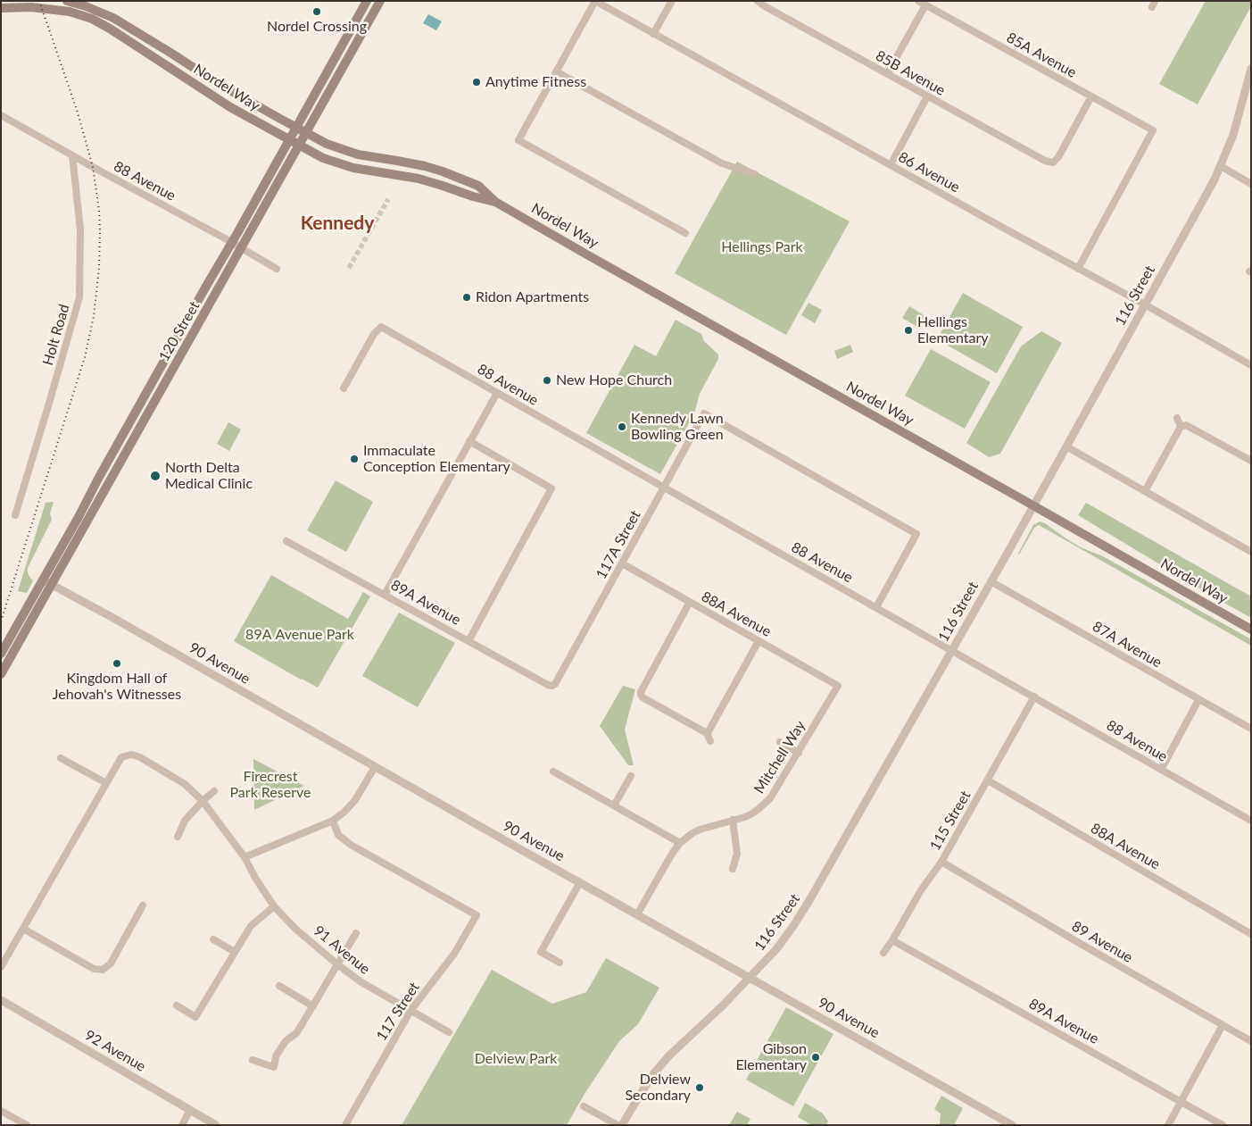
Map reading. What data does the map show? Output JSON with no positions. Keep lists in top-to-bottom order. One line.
{"streets":{"main road":["Nordel Way","120 Street"],"street":["85A Avenue","85B Avenue","86 Avenue","88 Avenue","116 Street","Holt Road","117A Street","89A Avenue","88A Avenue","87A Avenue","90 Avenue","Mitchell Way","115 Street","89 Avenue","91 Avenue","117 Street","92 Avenue"]},"crossings":[["85A Avenue","85B Avenue"],["85A Avenue","86 Avenue"],["Nordel Way","116 Street"],["Nordel Way","120 Street"],["86 Avenue","116 Street"],["88 Avenue","116 Street"],["88 Avenue","120 Street"],["88 Avenue","Holt Road"],["88 Avenue","117A Street"],["88 Avenue","115 Street"],["116 Street","87A Avenue"],["116 Street","90 Avenue"],["120 Street","90 Avenue"],["117A Street","89A Avenue"],["117A Street","88A Avenue"],["89A Avenue","115 Street"],["88A Avenue","Mitchell Way"],["88A Avenue","115 Street"],["90 Avenue","Mitchell Way"],["115 Street","89 Avenue"],["91 Avenue","117 Street"]],"districts":["Kennedy"],"parks":["Hellings Park","89A Avenue Park","Firecrest Park Reserve","Delview Park"],"places":["Nordel Crossing","Anytime Fitness","Ridon Apartments","Hellings Elementary","New Hope Church","Kennedy Lawn Bowling Green","Immaculate Conception Elementary","North Delta Medical Clinic","Kingdom Hall of Jehovah's Witnesses","Gibson Elementary","Delview Secondary"]}
